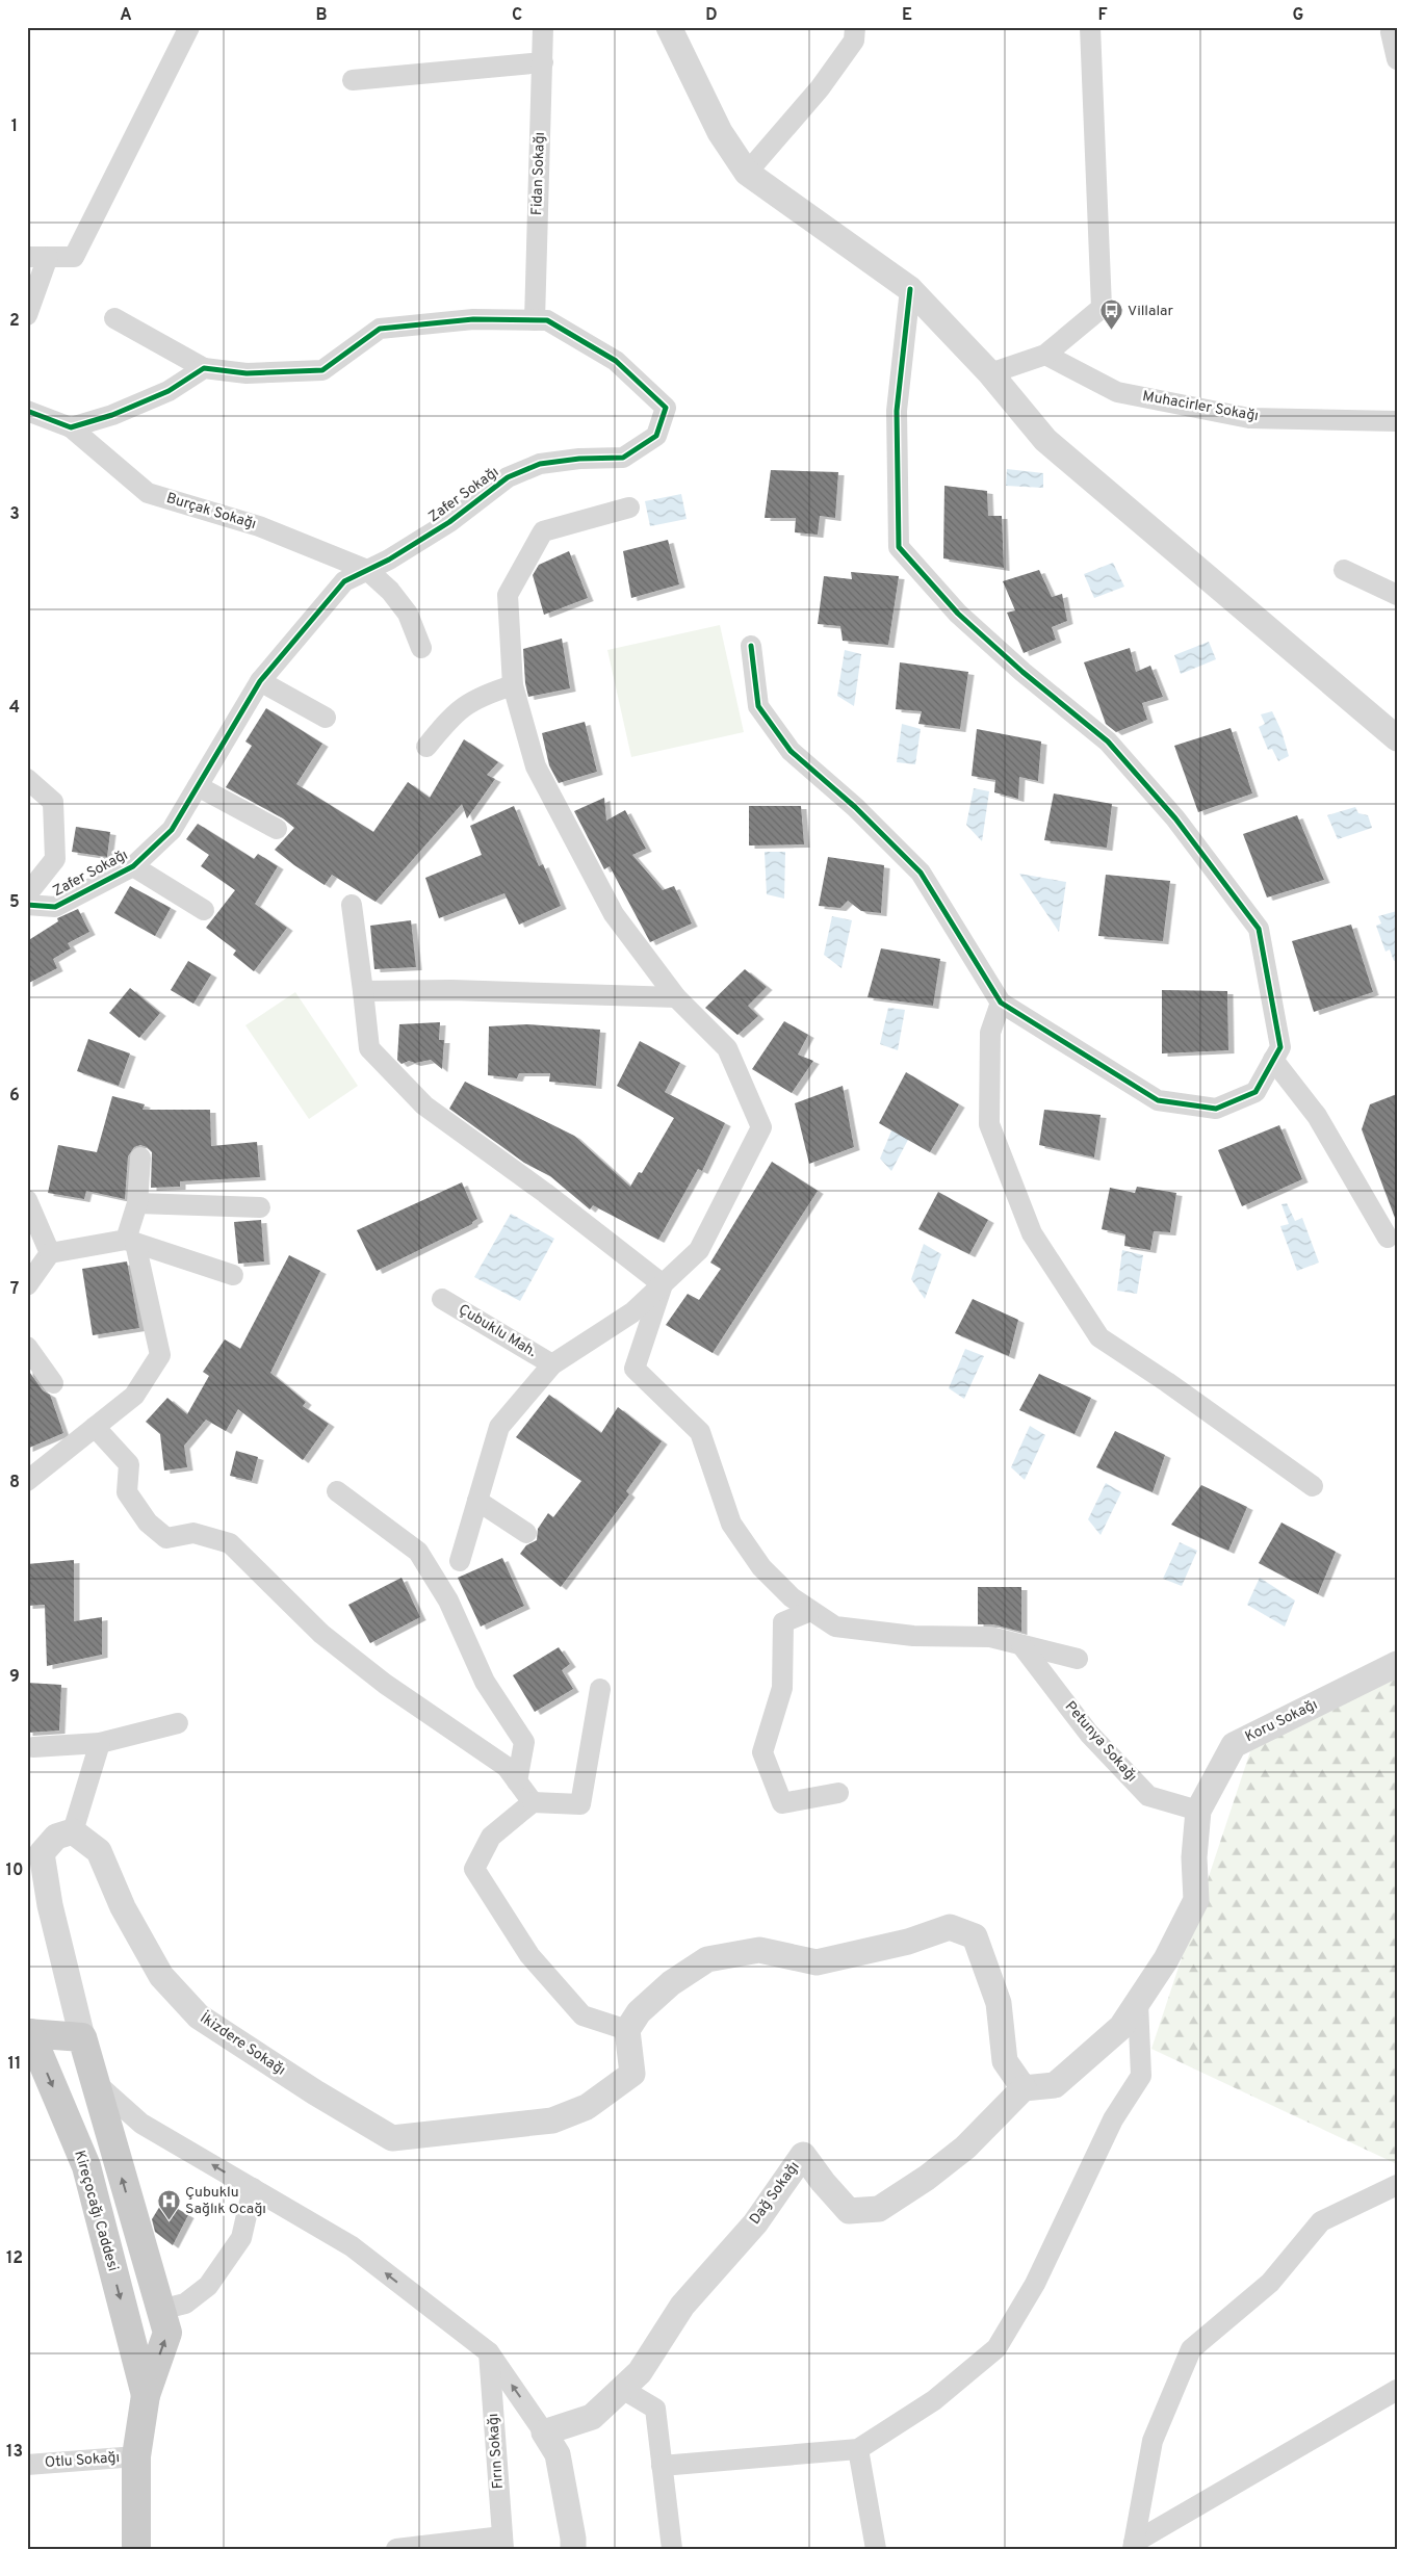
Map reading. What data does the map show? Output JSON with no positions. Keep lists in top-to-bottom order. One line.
{"streets":{"main road":["Kireçocağı Caddesi"],"street":["Fidan Sokağı","Muhacirler Sokağı","Zafer Sokağı","Burçak Sokağı","Çubuklu Mah.","Koru Sokağı","Petunya Sokağı","İkizdere Sokağı","Dağ Sokağı","Fırın Sokağı","Otlu Sokağı"]},"crossings":[["Fidan Sokağı","Zafer Sokağı"],["Zafer Sokağı","Burçak Sokağı"],["Koru Sokağı","Petunya Sokağı"],["Kireçocağı Caddesi","Otlu Sokağı"]],"places":{"bus stop":["Villalar"],"hospital":["Çubuklu Sağlık Ocağı"]},"grid":{"columns":["A","B","C","D","E","F","G"],"rows":["1","2","3","4","5","6","7","8","9","10","11","12","13"]}}
